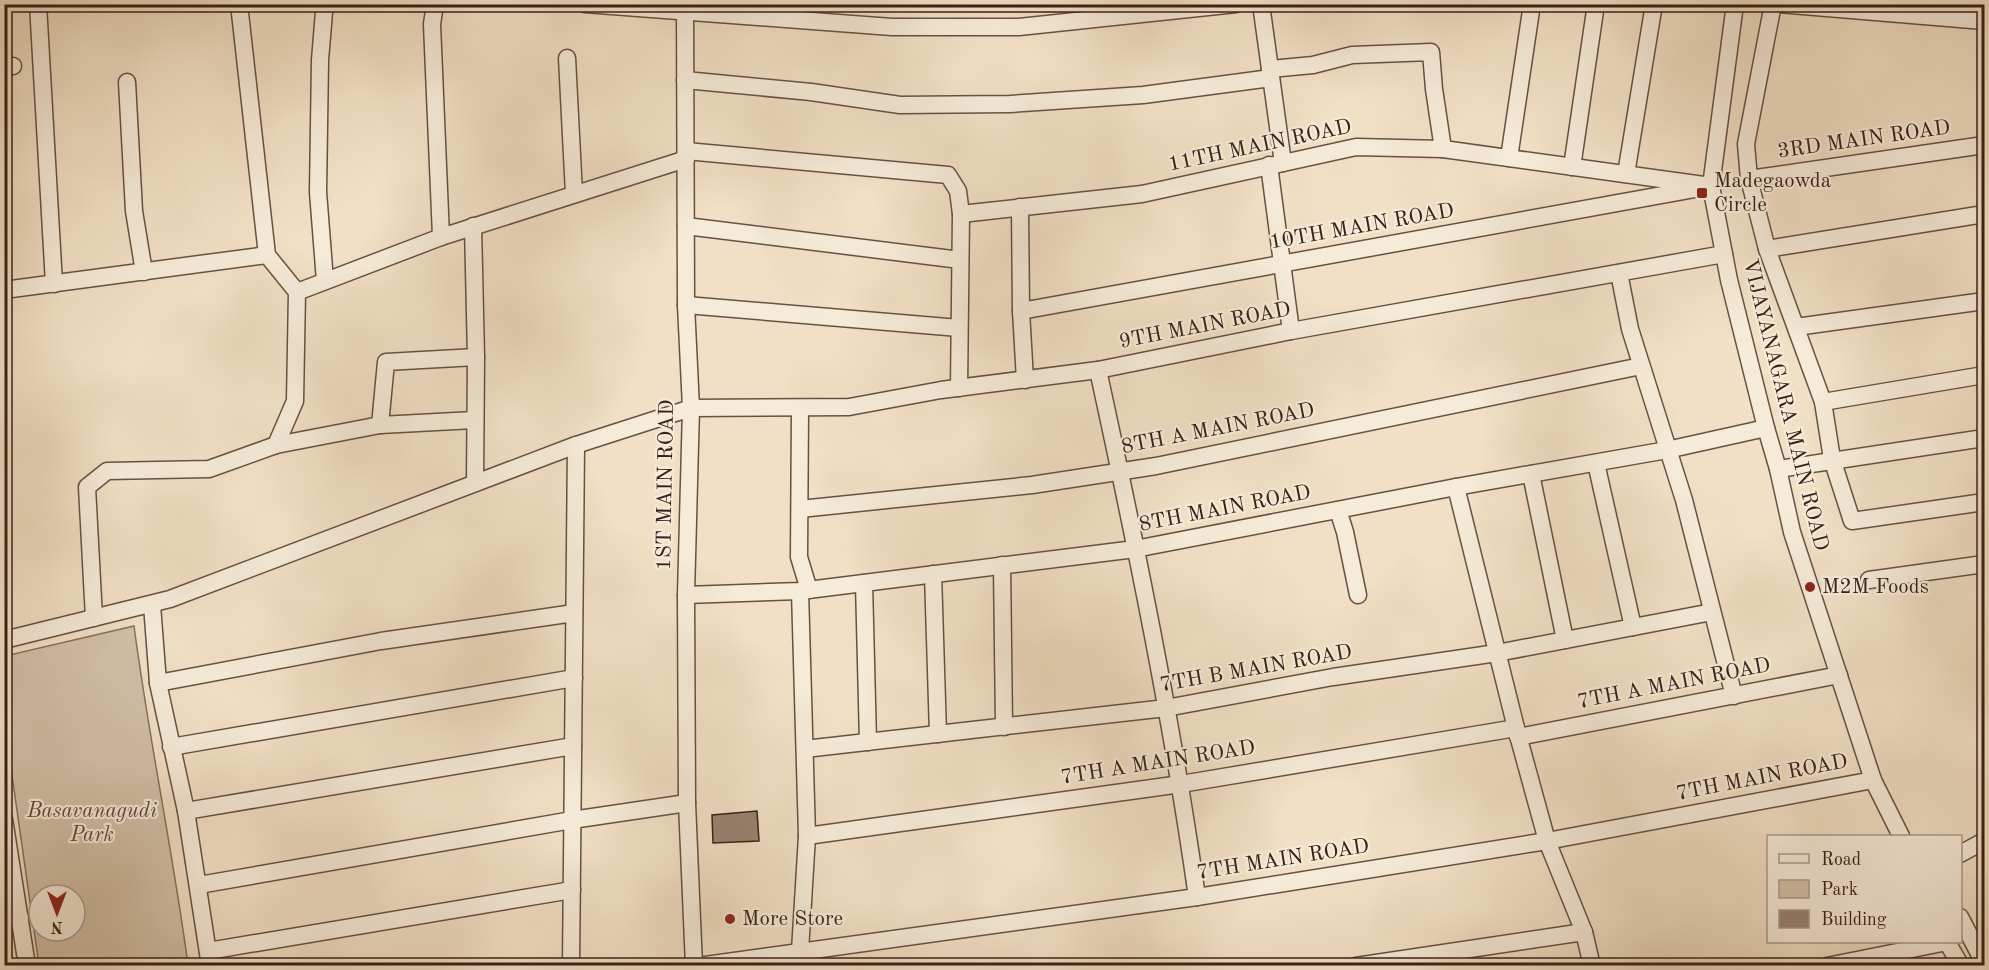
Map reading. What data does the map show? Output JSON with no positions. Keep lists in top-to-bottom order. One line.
{"streets":{"street":["3RD MAIN ROAD","11TH MAIN ROAD","10TH MAIN ROAD","9TH MAIN ROAD","VIJAYANAGARA MAIN ROAD","8TH A MAIN ROAD","1ST MAIN ROAD","8TH MAIN ROAD","7TH B MAIN ROAD","7TH A MAIN ROAD","7TH MAIN ROAD"]},"crossings":[["11TH MAIN ROAD","10TH MAIN ROAD"],["11TH MAIN ROAD","VIJAYANAGARA MAIN ROAD"],["10TH MAIN ROAD","VIJAYANAGARA MAIN ROAD"],["9TH MAIN ROAD","VIJAYANAGARA MAIN ROAD"],["9TH MAIN ROAD","1ST MAIN ROAD"],["VIJAYANAGARA MAIN ROAD","8TH MAIN ROAD"],["VIJAYANAGARA MAIN ROAD","7TH A MAIN ROAD"],["VIJAYANAGARA MAIN ROAD","7TH MAIN ROAD"],["1ST MAIN ROAD","8TH MAIN ROAD"],["1ST MAIN ROAD","7TH MAIN ROAD"]],"parks":["Basavanagudi Park"],"places":{"transit":["Madegaowda Circle"],"other":["M2M Foods","More Store"]},"legend":["Road","Park","Building"],"north":"bottom"}
